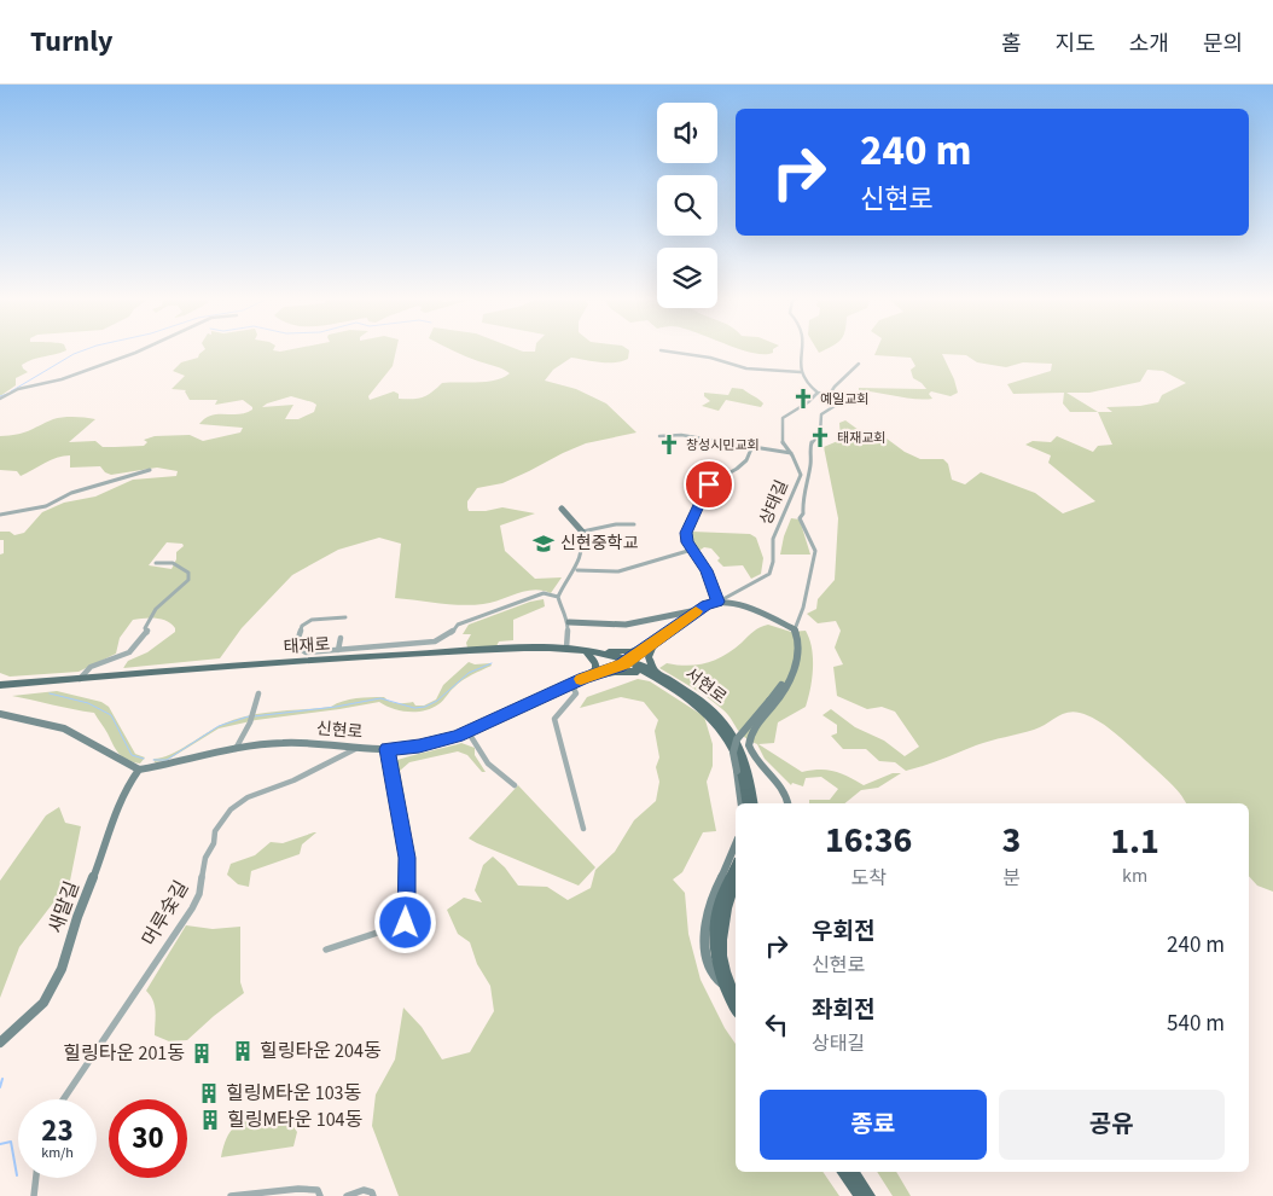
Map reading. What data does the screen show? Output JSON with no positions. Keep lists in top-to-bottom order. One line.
{"streets":{"main road":["태재로","서현로","신현로","새말길"],"street":["상태길","머루숯길"]},"crossings":[["상태길","신현로"],["태재로","서현로"],["서현로","신현로"],["신현로","새말길"],["신현로","머루숯길"]],"places":{"church":["예일교회","태재교회","창성시민교회"],"school or university":["신현중학교"],"building":["힐링타운 204동","힐링타운 201동","힐링M타운 103동","힐링M타운 104동"]},"page":{"header":"Turnly","nav":["홈","지도","소개","문의"],"turn":["240 m","신현로"],"eta":["16:36","도착","3","분","1.1","km"],"list":[{"name":"우회전","note":"신현로","value":"240 m"},{"name":"좌회전","note":"상태길","value":"540 m"}],"buttons":["종료","공유"],"speed":"23 km/h","limit":"30"}}
